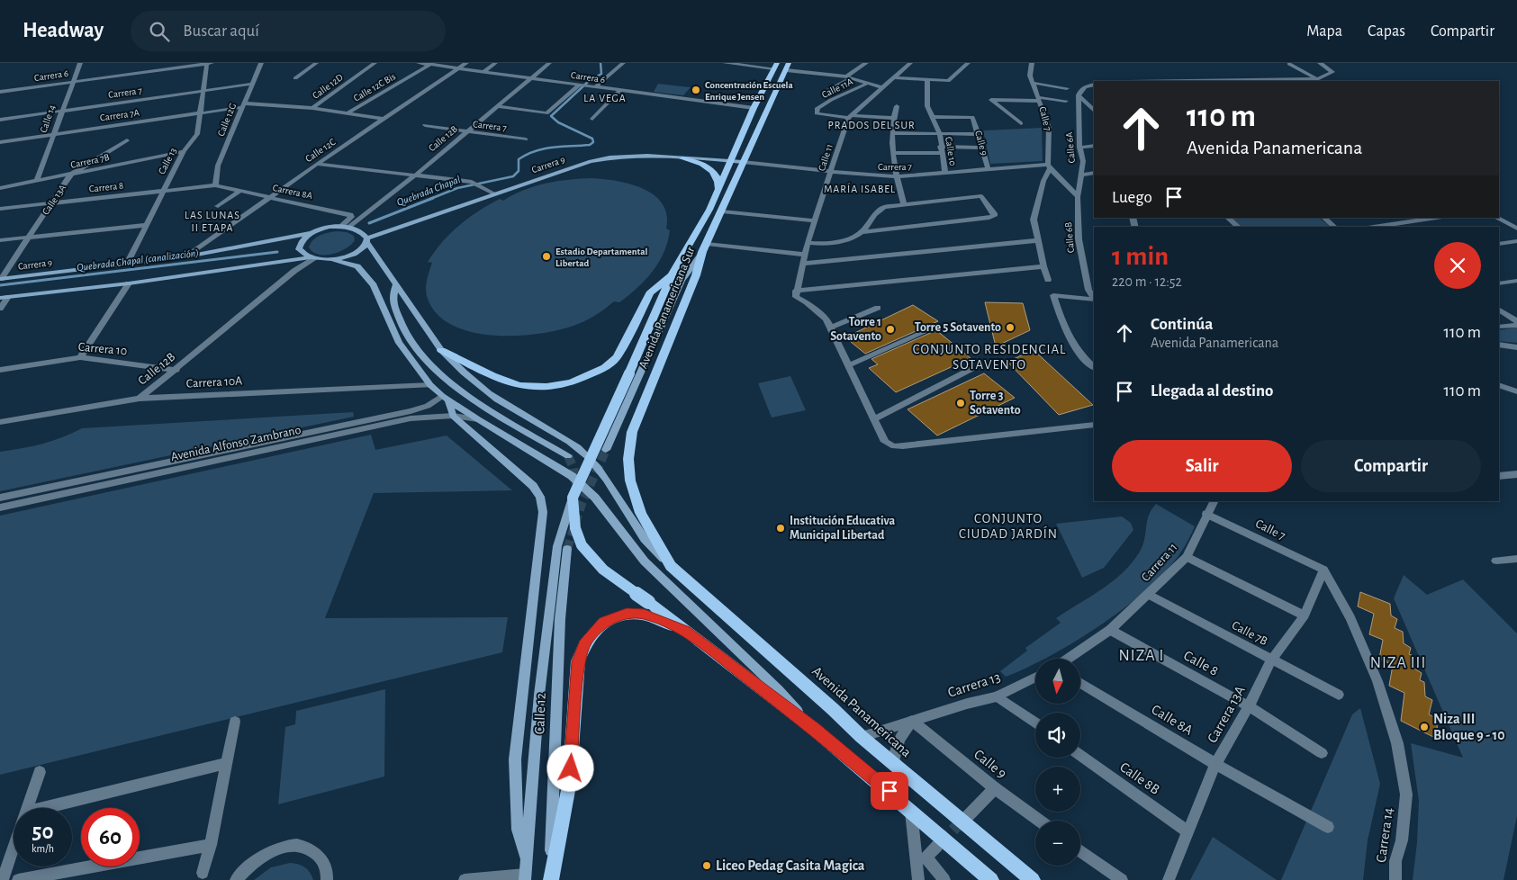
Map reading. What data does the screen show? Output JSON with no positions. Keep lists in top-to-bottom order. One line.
{"streets":{"main road":["Carrera 9","Avenida Panamericana Sur","Avenida Panamericana","Calle 12"],"street":["Carrera 6","Calle 12D","Calle 12C Bis","Calle 11A","Carrera 7","Carrera 7A","Calle 14","Calle 7","Calle 12G","Calle 12B","Calle 9","Calle 6A","Calle 12C","Calle 10","Calle 11","Carrera 7B","Calle 13","Carrera 8","Carrera 8A","Calle 13A","Calle 6B","Carrera 10","Carrera 10A","Avenida Alfonso Zambrano","Carrera 11","Calle 7B","Calle 8","Carrera 13","Carrera 13A","Calle 8A","Calle 8B","Carrera 14"]},"crossings":[["Carrera 6","Calle 12C Bis"],["Carrera 6","Carrera 7"],["Carrera 6","Calle 14"],["Carrera 6","Calle 12B"],["Carrera 6","Calle 12C"],["Carrera 6","Calle 13"],["Carrera 6","Avenida Panamericana Sur"],["Calle 11A","Calle 11"],["Carrera 7","Calle 14"],["Carrera 7","Calle 7"],["Carrera 7","Calle 12G"],["Carrera 7","Calle 12B"],["Carrera 7","Calle 9"],["Carrera 7","Calle 10"],["Carrera 7","Calle 11"],["Carrera 7","Calle 13"],["Carrera 7","Carrera 9"],["Carrera 7","Avenida Panamericana Sur"],["Carrera 7A","Calle 14"],["Carrera 7A","Calle 12G"],["Carrera 7A","Calle 13"],["Calle 14","Carrera 7B"],["Calle 7","Carrera 11"],["Calle 7","Carrera 13A"],["Calle 7","Carrera 14"],["Calle 12G","Carrera 8"],["Calle 12G","Carrera 8A"],["Calle 12B","Carrera 9"],["Calle 12B","Carrera 10"],["Calle 12B","Carrera 10A"],["Calle 9","Calle 10"],["Calle 9","Carrera 13"],["Calle 6A","Calle 6B"],["Calle 12C","Carrera 9"],["Calle 12C","Carrera 8A"],["Carrera 7B","Calle 13"],["Carrera 7B","Calle 13A"],["Calle 13","Carrera 9"],["Calle 13","Carrera 8"],["Carrera 9","Carrera 8A"],["Carrera 9","Calle 13A"],["Carrera 9","Avenida Panamericana Sur"],["Carrera 8","Carrera 8A"],["Carrera 8","Calle 13A"],["Avenida Panamericana Sur","Avenida Panamericana"],["Carrera 11","Calle 7B"],["Calle 7B","Carrera 13A"],["Calle 8","Carrera 13A"],["Carrera 13","Avenida Panamericana"],["Carrera 13A","Calle 8A"],["Carrera 13A","Calle 8B"],["Carrera 13A","Carrera 14"]],"districts":["LA VEGA","PRADOS DEL SUR","MARÍA ISABEL","LAS LUNAS II ETAPA","CONJUNTO RESIDENCIAL SOTAVENTO","CONJUNTO CIUDAD JARDÍN","NIZA I","NIZA III"],"water":["Quebrada Chapal","Quebrada Chapal (canalización)"],"places":["Concentración Escuela Enrique Jensen","Estadio Departamental Libertad","Torre 5 Sotavento","Torre 1 Sotavento","Torre 3 Sotavento","Institución Educativa Municipal Libertad","Niza III Bloque 9 - 10","Liceo Pedag Casita Magica"],"north":"bottom","page":{"header":"Headway","search":"Buscar aquí","nav":["Mapa","Capas","Compartir"],"turn":["110 m","Avenida Panamericana"],"then":"Luego","heading":["1 min","220 m · 12:52"],"list":[{"name":"Continúa","note":"Avenida Panamericana","value":"110 m"},{"name":"Llegada al destino","value":"110 m"}],"buttons":["Salir","Compartir"],"map_buttons":["+","−"],"speed":"50 km/h","limit":"60"}}
